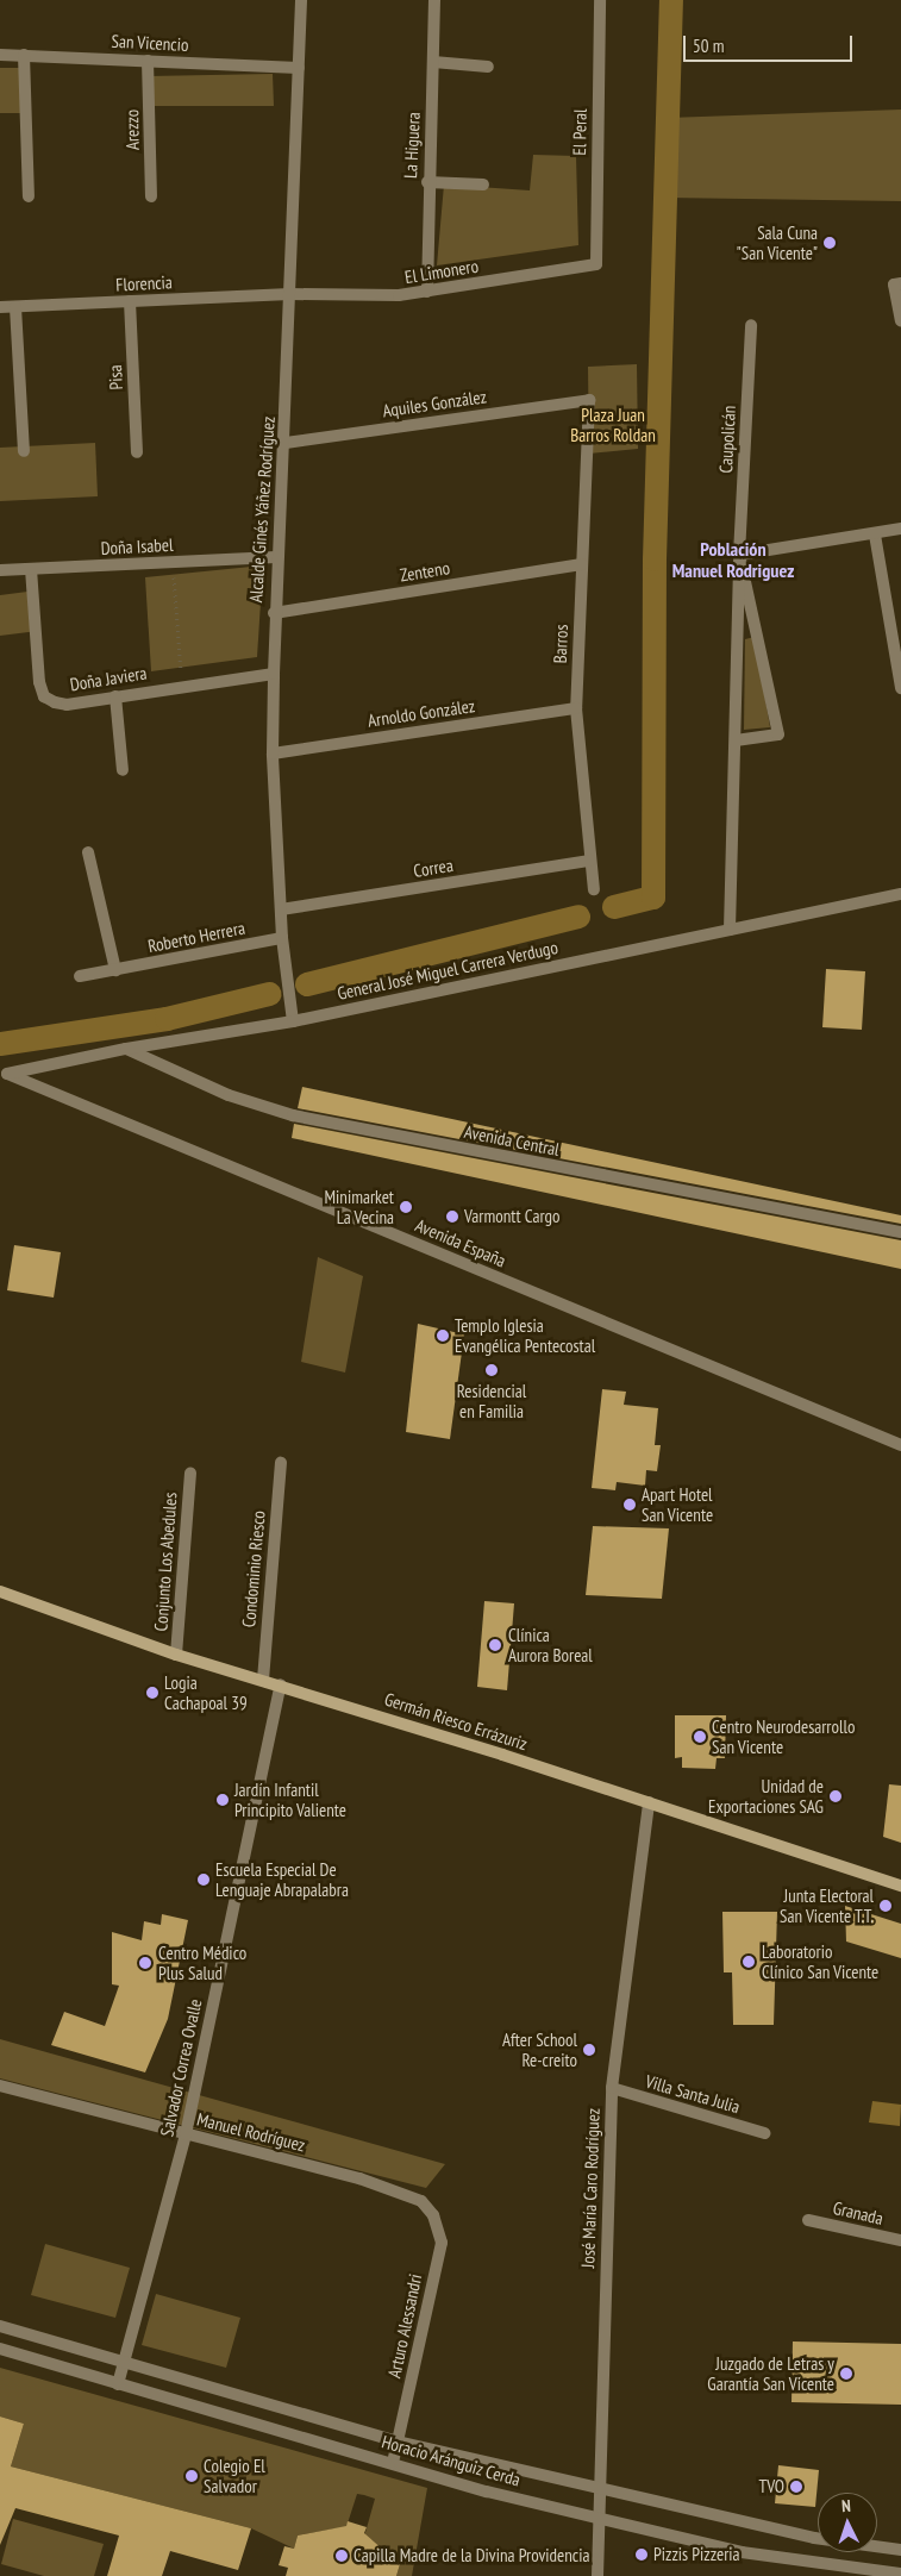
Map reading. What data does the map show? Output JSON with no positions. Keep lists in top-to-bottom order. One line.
{"streets":{"main road":["Germán Riesco Errázuriz"],"street":["San Vicencio","Arezzo","El Peral","La Higuera","El Limonero","Florencia","Pisa","Aquiles González","Caupolicán","Alcalde Ginés Yáñez Rodríguez","Doña Isabel","Zenteno","Barros","Doña Javiera","Arnoldo González","Correa","Roberto Herrera","General José Miguel Carrera Verdugo","Avenida Central","Avenida España","Conjunto Los Abedules","Condominio Riesco","Salvador Correa Ovalle","Villa Santa Julia","Manuel Rodríguez","José María Caro Rodríguez","Granada","Arturo Alessandri","Horacio Aránguiz Cerda"]},"crossings":[["San Vicencio","Arezzo"],["San Vicencio","Alcalde Ginés Yáñez Rodríguez"],["El Peral","El Limonero"],["La Higuera","El Limonero"],["El Limonero","Florencia"],["El Limonero","Alcalde Ginés Yáñez Rodríguez"],["Florencia","Pisa"],["Florencia","Alcalde Ginés Yáñez Rodríguez"],["Aquiles González","Alcalde Ginés Yáñez Rodríguez"],["Aquiles González","Barros"],["Caupolicán","General José Miguel Carrera Verdugo"],["Alcalde Ginés Yáñez Rodríguez","Doña Isabel"],["Alcalde Ginés Yáñez Rodríguez","Zenteno"],["Alcalde Ginés Yáñez Rodríguez","Doña Javiera"],["Alcalde Ginés Yáñez Rodríguez","Arnoldo González"],["Alcalde Ginés Yáñez Rodríguez","Correa"],["Alcalde Ginés Yáñez Rodríguez","Roberto Herrera"],["Alcalde Ginés Yáñez Rodríguez","General José Miguel Carrera Verdugo"],["Doña Isabel","Doña Javiera"],["Zenteno","Barros"],["Barros","Arnoldo González"],["Barros","Correa"],["General José Miguel Carrera Verdugo","Avenida Central"],["General José Miguel Carrera Verdugo","Avenida España"],["Conjunto Los Abedules","Germán Riesco Errázuriz"],["Condominio Riesco","Germán Riesco Errázuriz"],["Germán Riesco Errázuriz","Salvador Correa Ovalle"],["Germán Riesco Errázuriz","José María Caro Rodríguez"],["Salvador Correa Ovalle","Manuel Rodríguez"],["Salvador Correa Ovalle","Horacio Aránguiz Cerda"],["Villa Santa Julia","José María Caro Rodríguez"],["Manuel Rodríguez","Arturo Alessandri"],["José María Caro Rodríguez","Horacio Aránguiz Cerda"],["Arturo Alessandri","Horacio Aránguiz Cerda"]],"districts":["Población Manuel Rodriguez"],"parks":["Plaza Juan Barros Roldan"],"places":["Sala Cuna \"San Vicente\"","Minimarket La Vecina","Varmontt Cargo","Templo Iglesia Evangélica Pentecostal","Residencial en Familia","Apart Hotel San Vicente","Clínica Aurora Boreal","Logia Cachapoal 39","Centro Neurodesarrollo San Vicente","Unidad de Exportaciones SAG","Jardín Infantil Principito Valiente","Escuela Especial De Lenguaje Abrapalabra","Junta Electoral San Vicente T.T.","Laboratorio Clínico San Vicente","Centro Médico Plus Salud","After School Re-creito","Juzgado de Letras y Garantía San Vicente","Colegio El Salvador","TVO","Pizzis Pizzeria","Capilla Madre de la Divina Providencia"],"scale_bar":"50 m","north":"top"}
